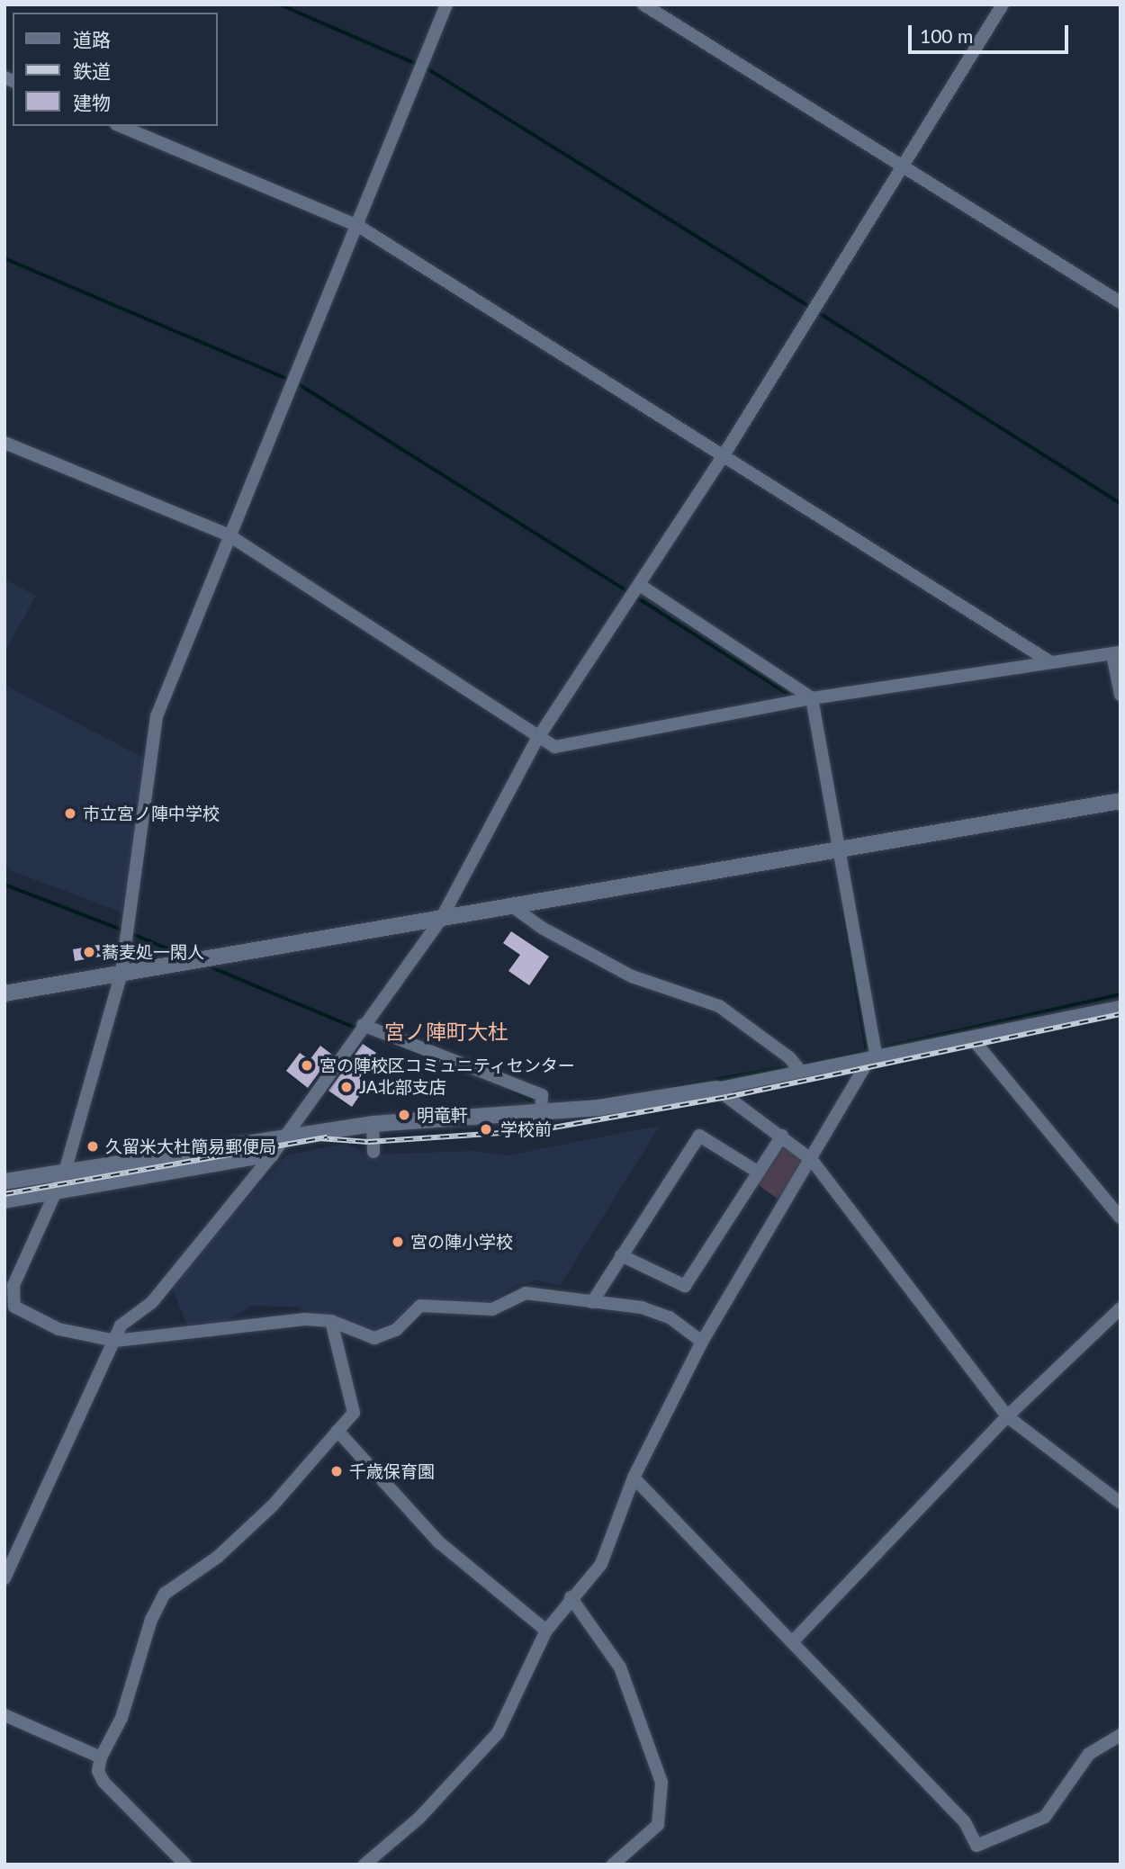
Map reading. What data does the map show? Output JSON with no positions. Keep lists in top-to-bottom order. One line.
{"districts":["宮ノ陣町大杜"],"places":["市立宮ノ陣中学校","蕎麦処一閑人","宮の陣校区コミュニティセンター","JA北部支店","明竜軒","学校前","久留米大杜簡易郵便局","宮の陣小学校","千歳保育園"],"legend":["道路","鉄道","建物"],"scale_bar":"100 m"}
